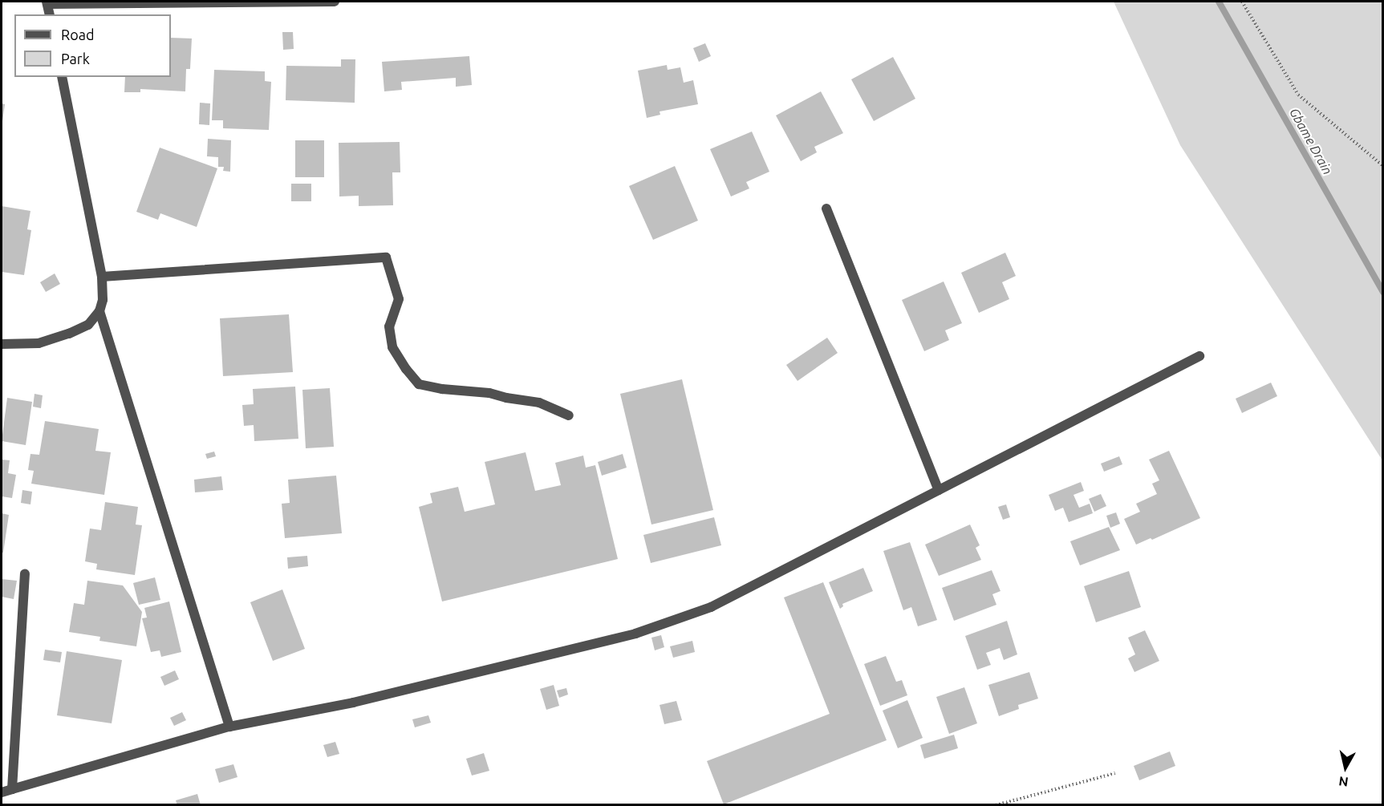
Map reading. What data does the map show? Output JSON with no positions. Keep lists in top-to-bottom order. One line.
{"water":["Gbame Drain"],"legend":["Road","Park"],"north":"bottom"}
